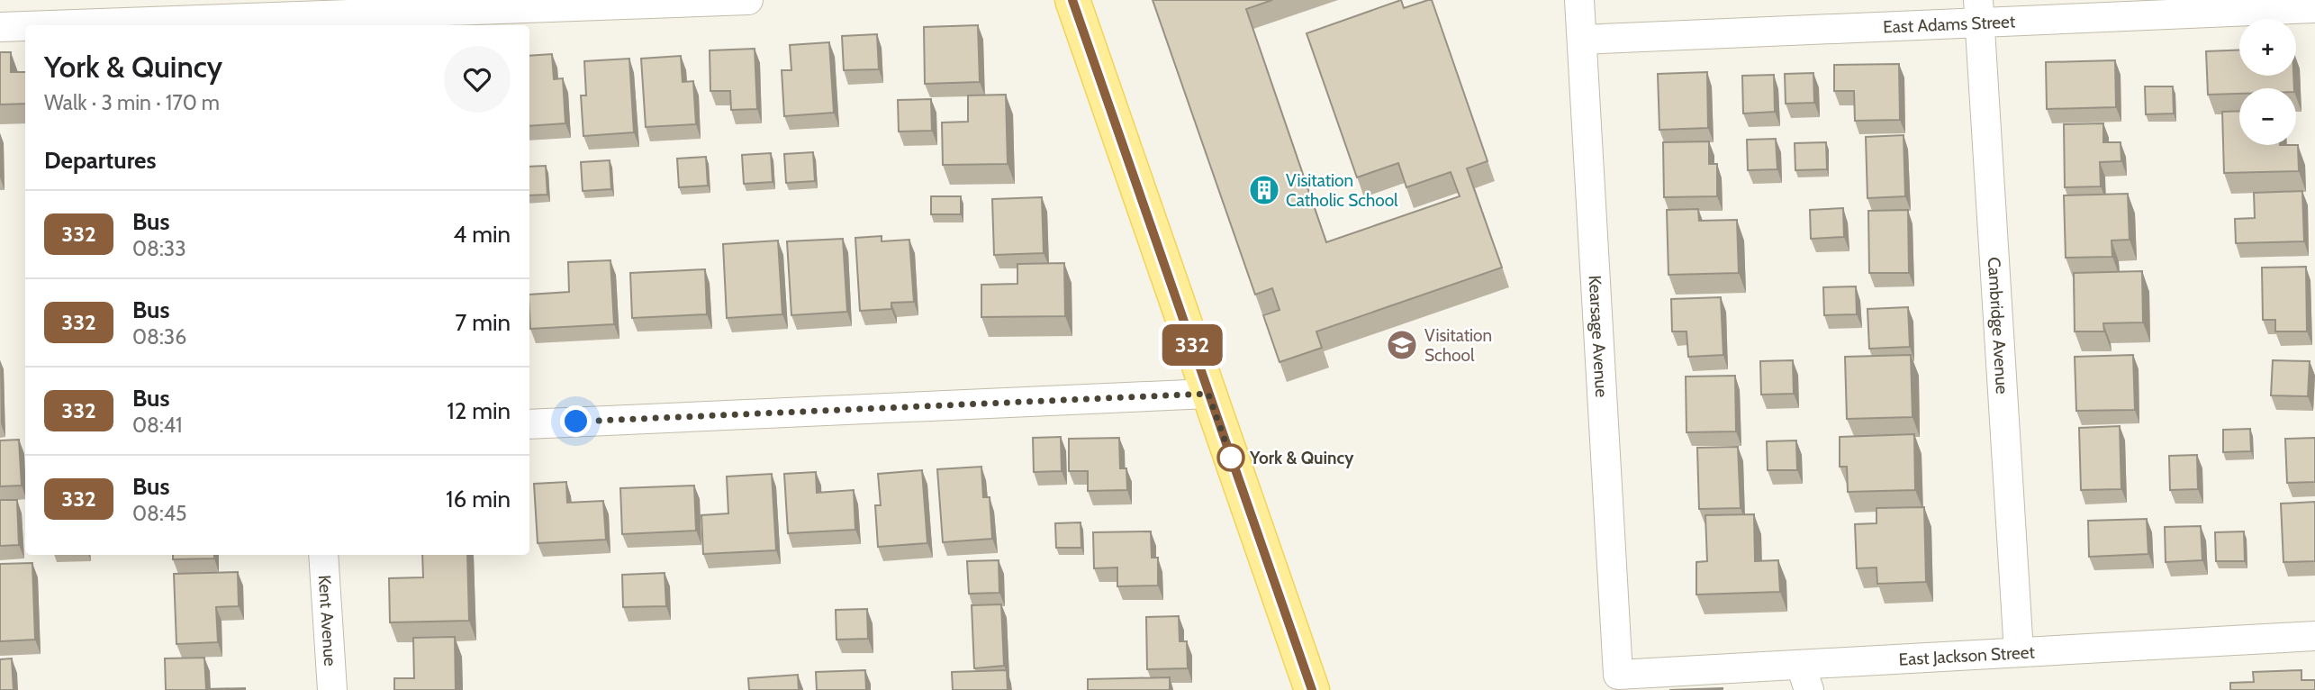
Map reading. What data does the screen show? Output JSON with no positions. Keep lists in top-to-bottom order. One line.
{"streets":{"street":["East Adams Street","Cambridge Avenue","Kearsage Avenue","Kent Avenue","East Jackson Street"]},"crossings":[["East Adams Street","Cambridge Avenue"],["East Adams Street","Kearsage Avenue"],["Cambridge Avenue","East Jackson Street"],["Kearsage Avenue","East Jackson Street"]],"places":{"building":["Visitation Catholic School"],"school or university":["Visitation School"],"other":["York & Quincy"]},"lines":["bus line 332"],"page":{"on_map":"332","map_buttons":["+","−"],"heading":[["York & Quincy","Walk · 3 min · 170 m"],"Departures"],"list":[{"mark":"332","name":"Bus","note":"08:33","value":"4 min"},{"mark":"332","name":"Bus","note":"08:36","value":"7 min"},{"mark":"332","name":"Bus","note":"08:41","value":"12 min"},{"mark":"332","name":"Bus","note":"08:45","value":"16 min"}]}}
